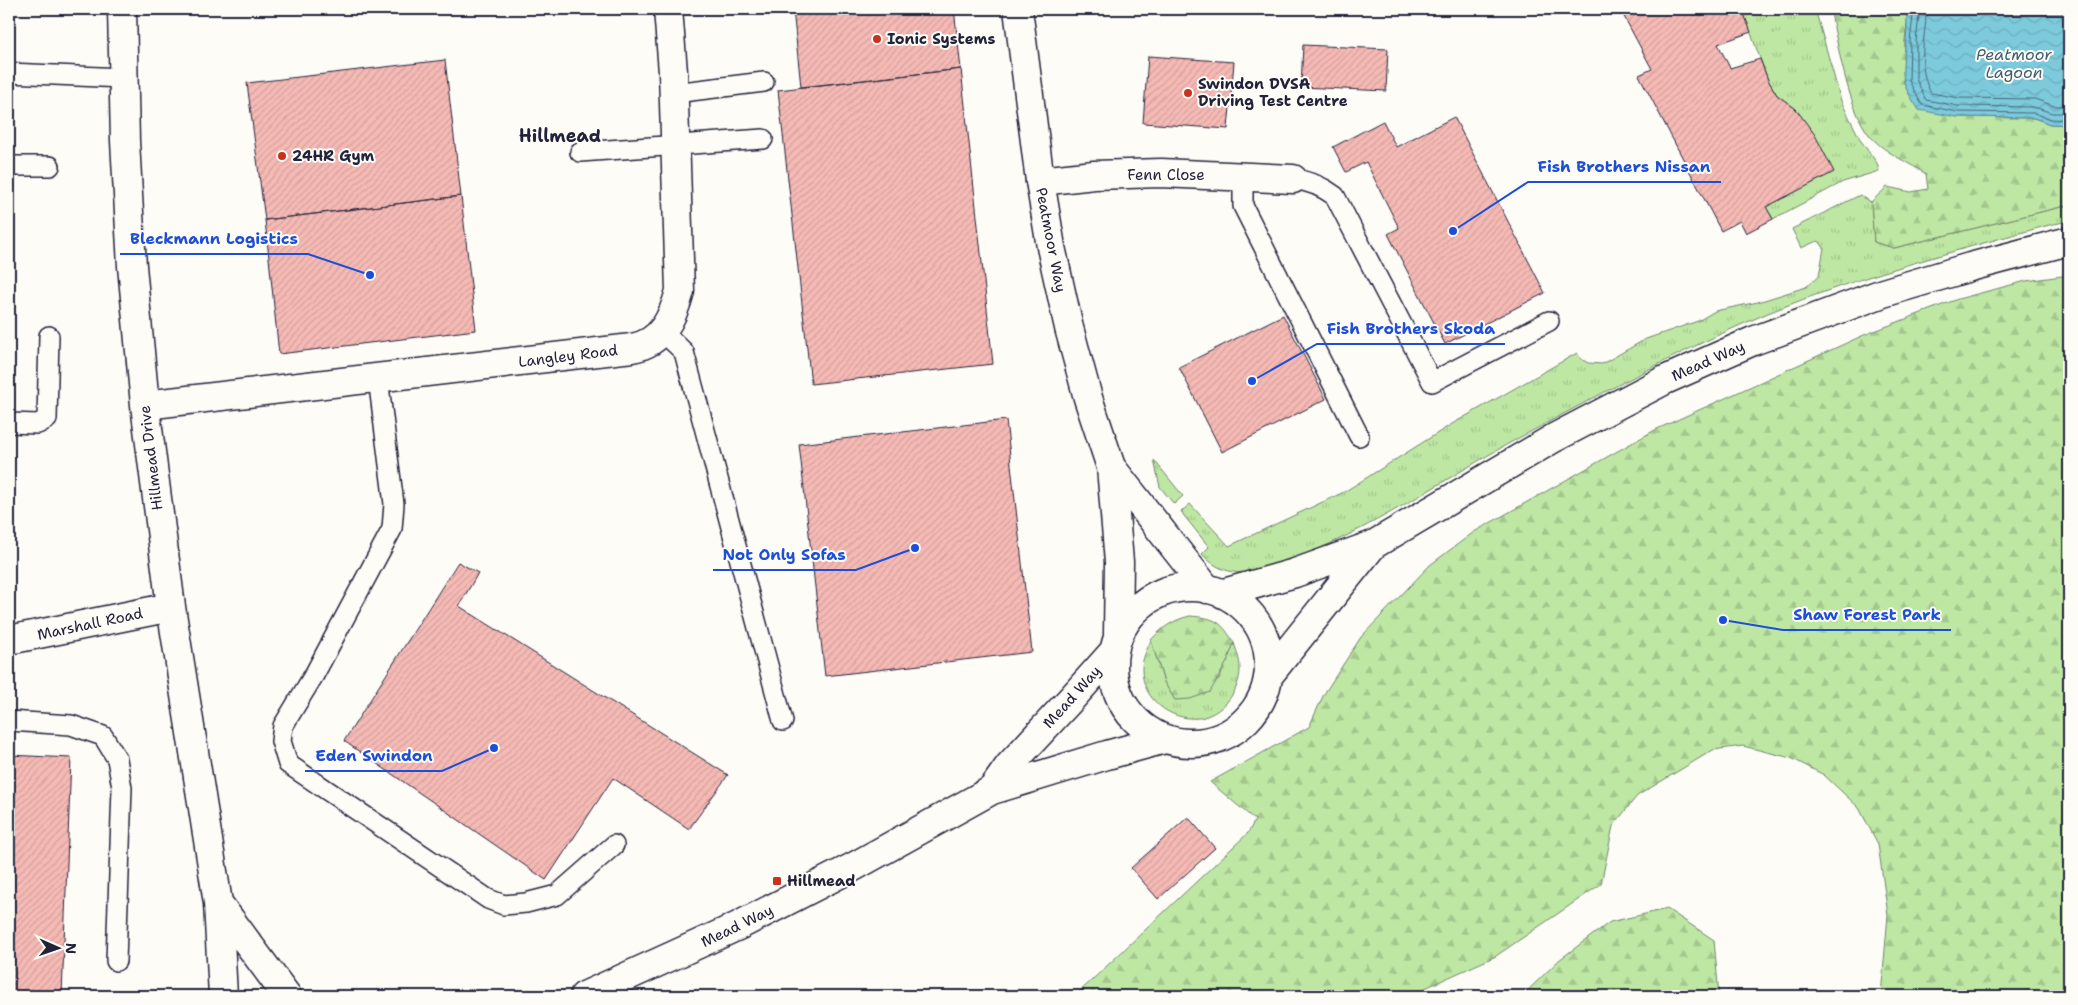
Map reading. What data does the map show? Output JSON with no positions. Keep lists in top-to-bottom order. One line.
{"streets":{"main road":["Fenn Close","Peatmoor Way","Langley Road","Mead Way","Hillmead Drive","Marshall Road"]},"crossings":[["Fenn Close","Peatmoor Way"],["Peatmoor Way","Mead Way"],["Langley Road","Hillmead Drive"],["Hillmead Drive","Marshall Road"]],"districts":["Hillmead"],"water":["Peatmoor Lagoon"],"places":{"other":["Ionic Systems","Swindon DVSA Driving Test Centre","24HR Gym","Fish Brothers Nissan","Bleckmann Logistics","Fish Brothers Skoda","Not Only Sofas","Shaw Forest Park","Eden Swindon"],"transit":["Hillmead"]},"north":"right"}
